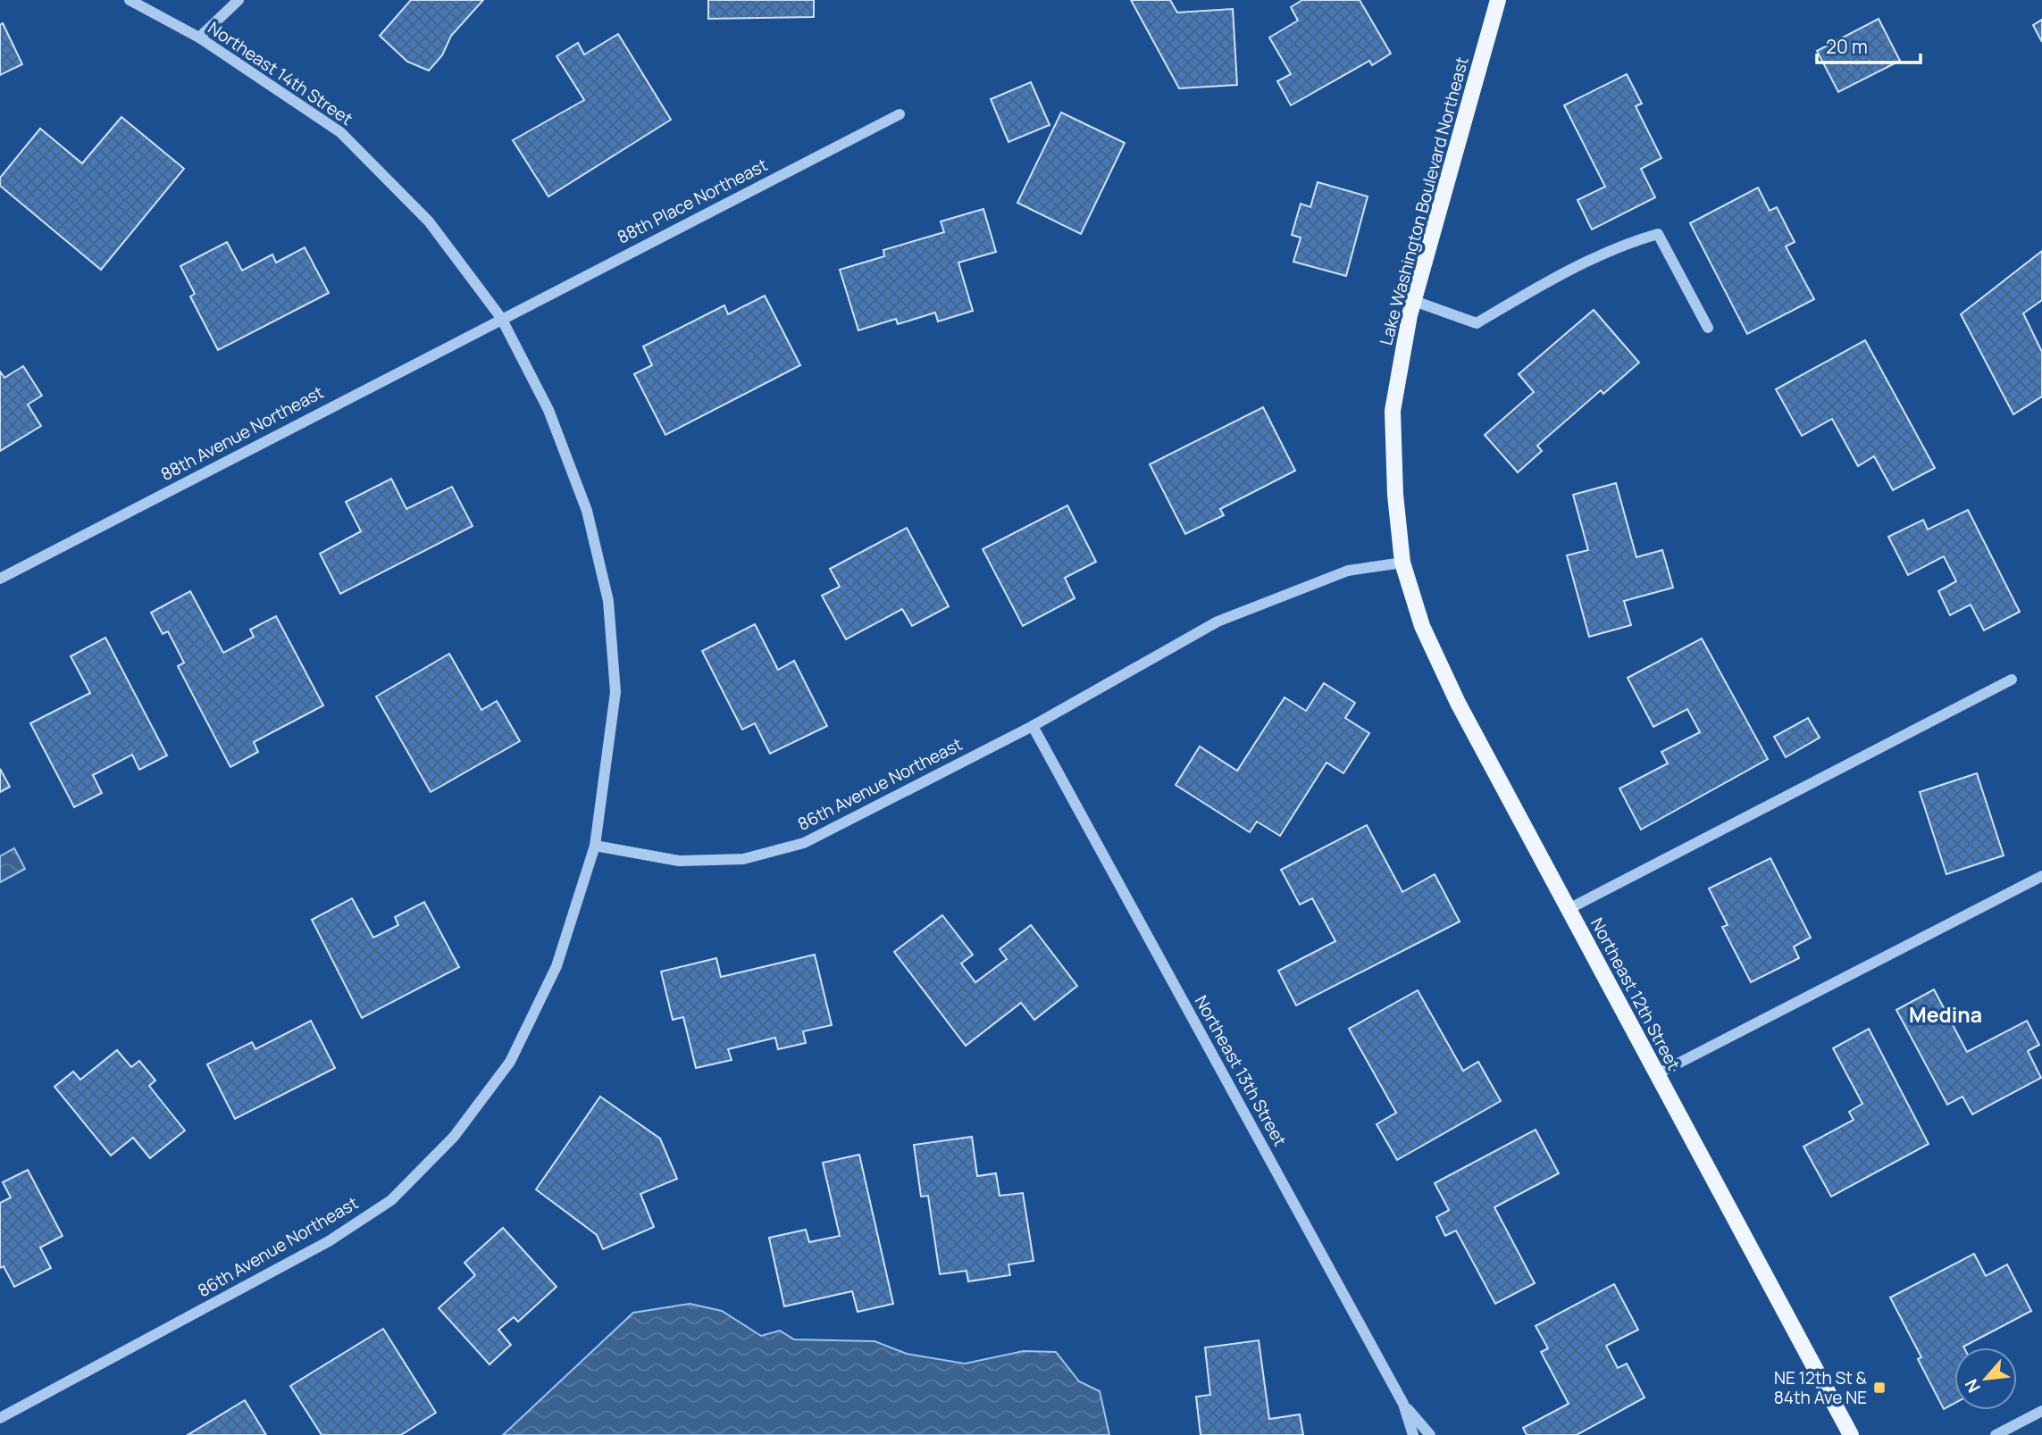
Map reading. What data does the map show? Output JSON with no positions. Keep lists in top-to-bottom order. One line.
{"streets":{"main road":["Lake Washington Boulevard Northeast","Northeast 12th Street"],"street":["Northeast 14th Street","88th Place Northeast","88th Avenue Northeast","86th Avenue Northeast","Northeast 13th Street"]},"crossings":[["Northeast 14th Street","88th Place Northeast"],["Northeast 14th Street","88th Avenue Northeast"],["Northeast 14th Street","86th Avenue Northeast"],["88th Place Northeast","88th Avenue Northeast"],["Lake Washington Boulevard Northeast","86th Avenue Northeast"],["Lake Washington Boulevard Northeast","Northeast 12th Street"],["86th Avenue Northeast","Northeast 12th Street"],["86th Avenue Northeast","Northeast 13th Street"]],"districts":["Medina"],"places":{"transit":["NE 12th St & 84th Ave NE"]},"scale_bar":"20 m","north":"bottom left"}
